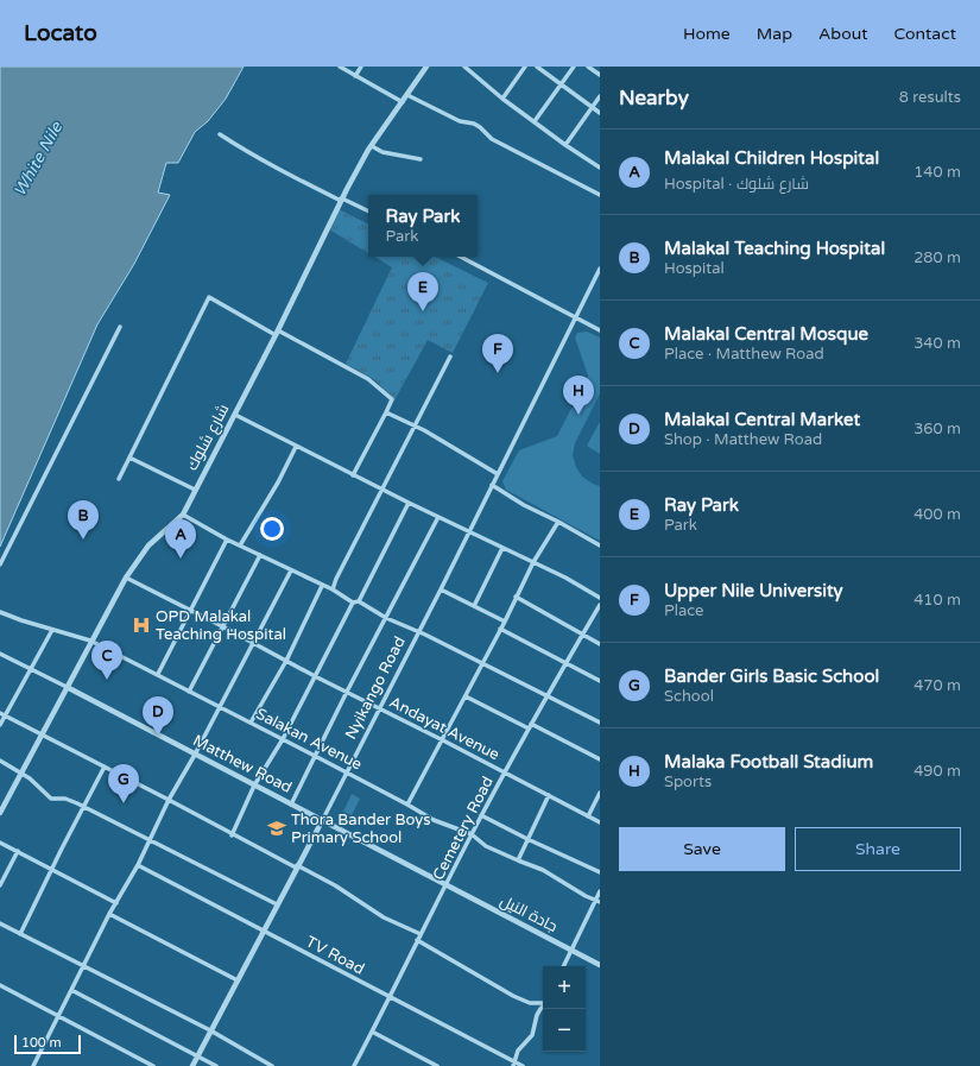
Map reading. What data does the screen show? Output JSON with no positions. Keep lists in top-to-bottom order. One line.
{"streets":{"street":["شارع شلوك","Nyikango Road","Andayat Avenue","Salakan Avenue","Matthew Road","Cemetery Road","جادة النيل","TV Road"]},"crossings":[["شارع شلوك","Andayat Avenue"],["شارع شلوك","Salakan Avenue"],["شارع شلوك","Matthew Road"],["Nyikango Road","Andayat Avenue"],["Nyikango Road","Salakan Avenue"],["Nyikango Road","Matthew Road"],["Nyikango Road","TV Road"],["Andayat Avenue","Cemetery Road"],["Salakan Avenue","Cemetery Road"],["Matthew Road","Cemetery Road"],["Matthew Road","جادة النيل"],["Cemetery Road","جادة النيل"],["Cemetery Road","TV Road"]],"water":["White Nile"],"places":{"hospital":["OPD Malakal Teaching Hospital"],"school or university":["Thora Bander Boys Primary School"]},"scale_bar":"100 m","page":{"header":"Locato","nav":["Home","Map","About","Contact"],"heading":["Nearby","8 results"],"list":[{"mark":"A","name":"Malakal Children Hospital","note":"Hospital · شارع شلوك","value":"140 m"},{"mark":"B","name":"Malakal Teaching Hospital","note":"Hospital","value":"280 m"},{"mark":"C","name":"Malakal Central Mosque","note":"Place · Matthew Road","value":"340 m"},{"mark":"D","name":"Malakal Central Market","note":"Shop · Matthew Road","value":"360 m"},{"mark":"E","name":"Ray Park","note":"Park","value":"400 m"},{"mark":"F","name":"Upper Nile University","note":"Place","value":"410 m"},{"mark":"G","name":"Bander Girls Basic School","note":"School","value":"470 m"},{"mark":"H","name":"Malaka Football Stadium","note":"Sports","value":"490 m"}],"popup":["Ray Park","Park"],"pins":["E","F","H","B","A","C","D","G"],"buttons":["Save","Share"],"map_buttons":["+","−"],"scale":"100 m"}}
